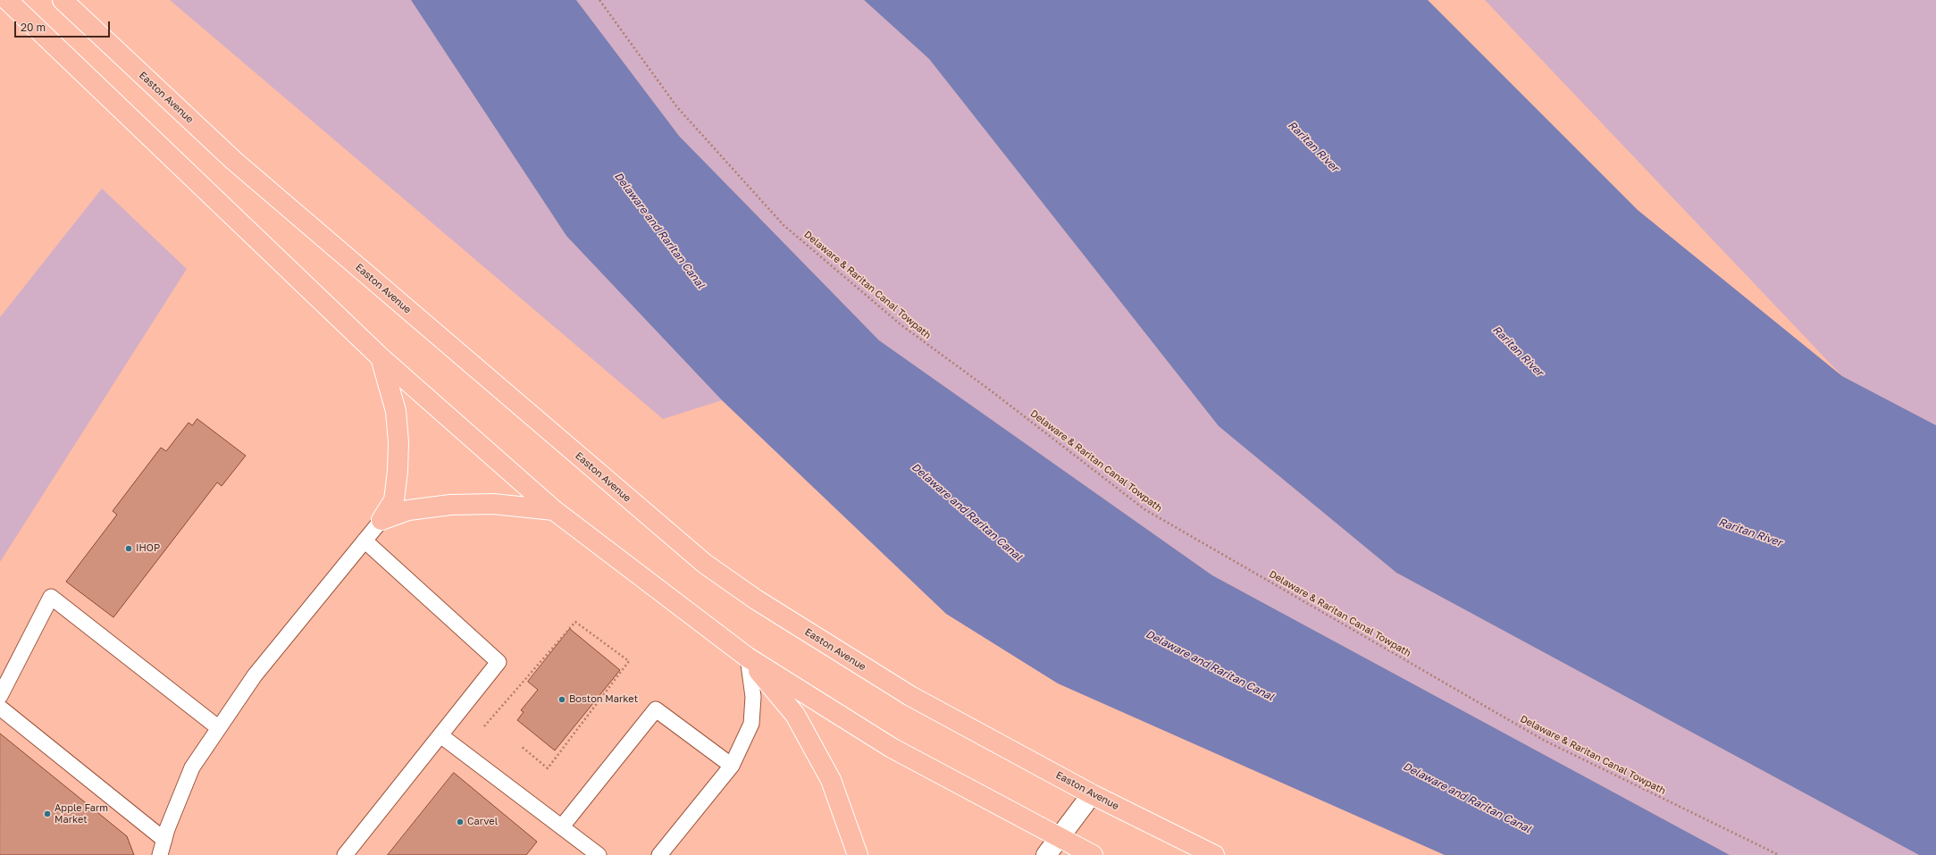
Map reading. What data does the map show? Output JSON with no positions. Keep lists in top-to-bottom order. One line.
{"streets":{"main road":["Easton Avenue"],"path":["Delaware & Raritan Canal Towpath"]},"water":["Raritan River","Delaware and Raritan Canal"],"places":["IHOP","Boston Market","Apple Farm Market","Carvel"],"scale_bar":"20 m"}
